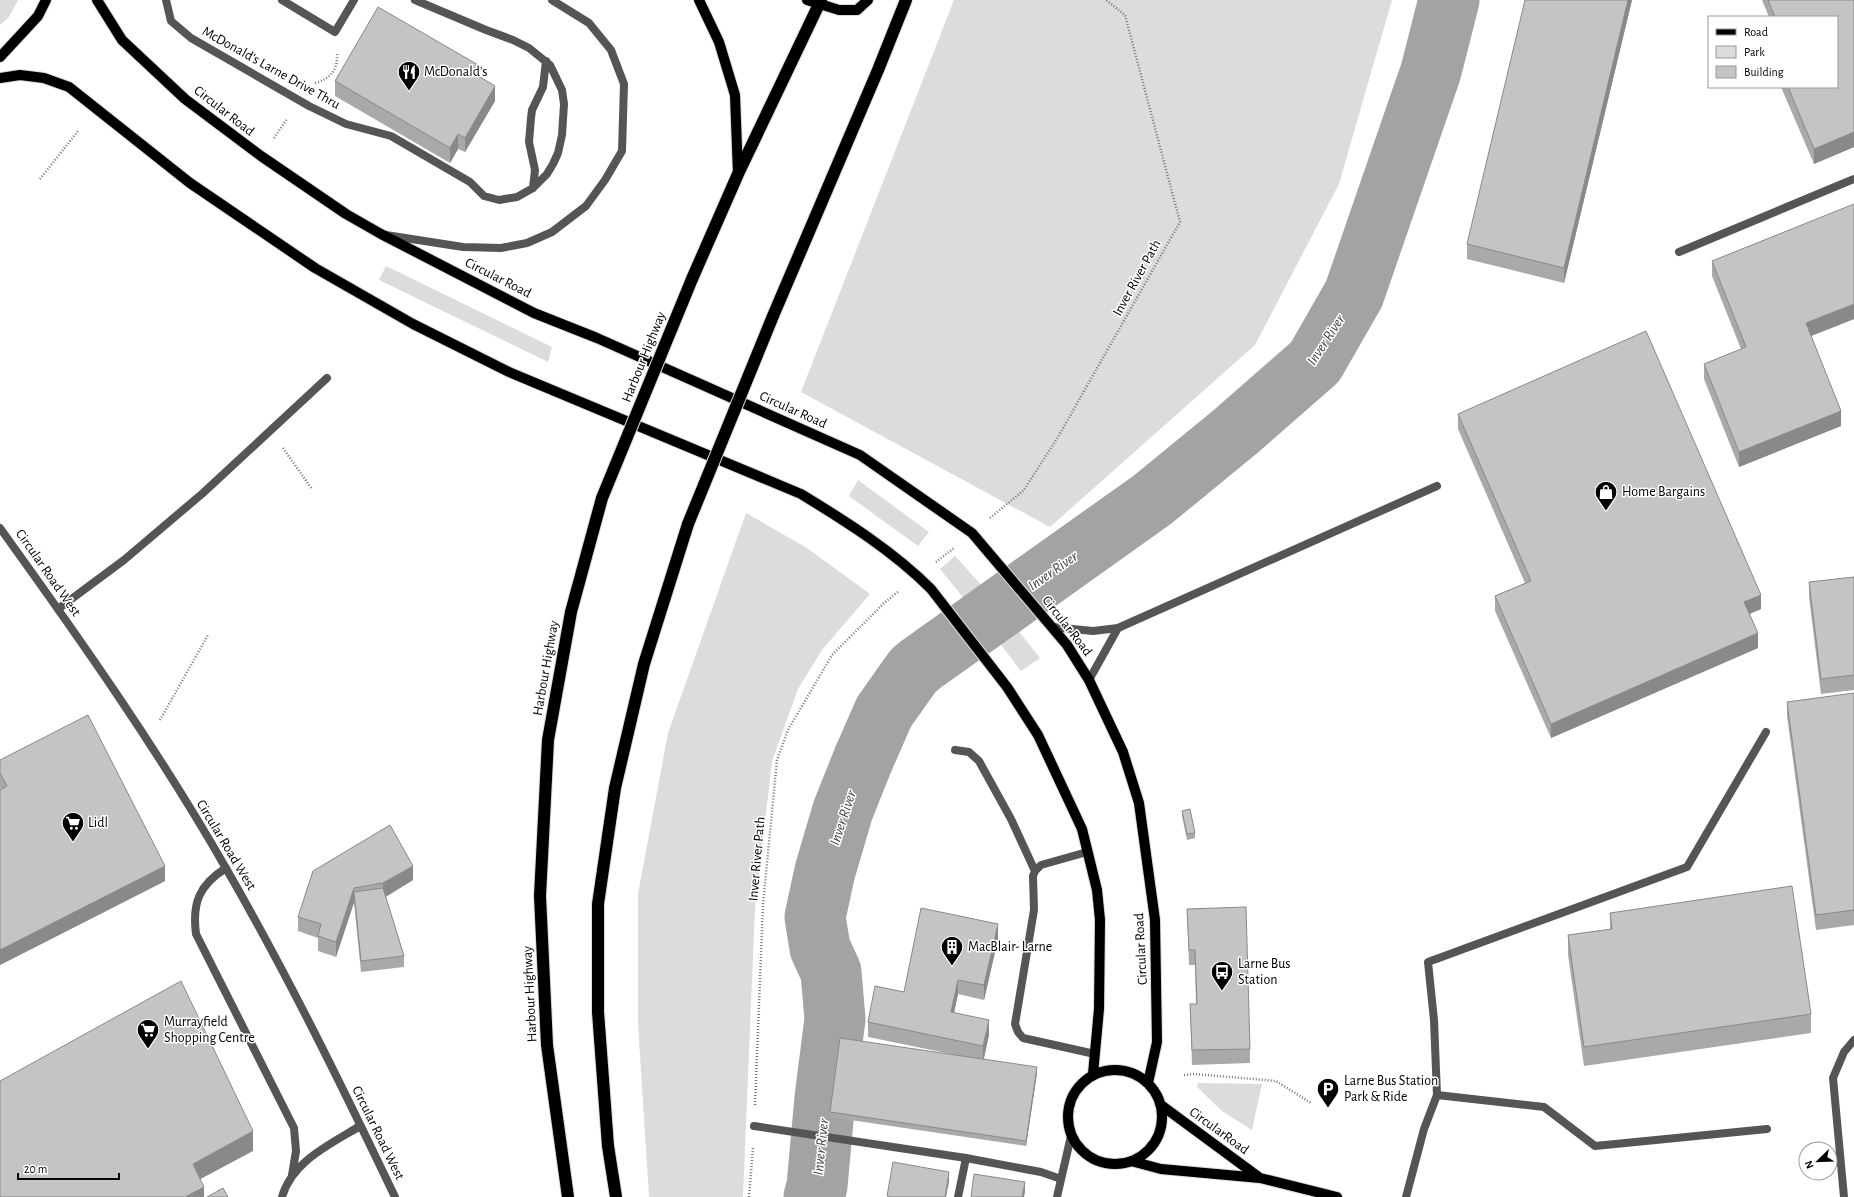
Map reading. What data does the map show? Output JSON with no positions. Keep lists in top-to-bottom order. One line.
{"streets":{"highway":["Harbour Highway"],"main road":["Circular Road","CircularRoad"],"street":["McDonald's Larne Drive Thru","Circular Road West"],"path":["Inver River Path"]},"crossings":[["Circular Road","Inver River Path"],["Circular Road","CircularRoad"]],"water":["Inver River"],"places":{"restaurant":["McDonald's"],"shop":["Home Bargains"],"supermarket":["Lidl","Murrayfield Shopping Centre"],"building":["MacBlair- Larne"],"bus stop":["Larne Bus Station"],"parking":["Larne Bus Station Park & Ride"]},"legend":["Road","Park","Building"],"scale_bar":"20 m","north":"bottom left"}
